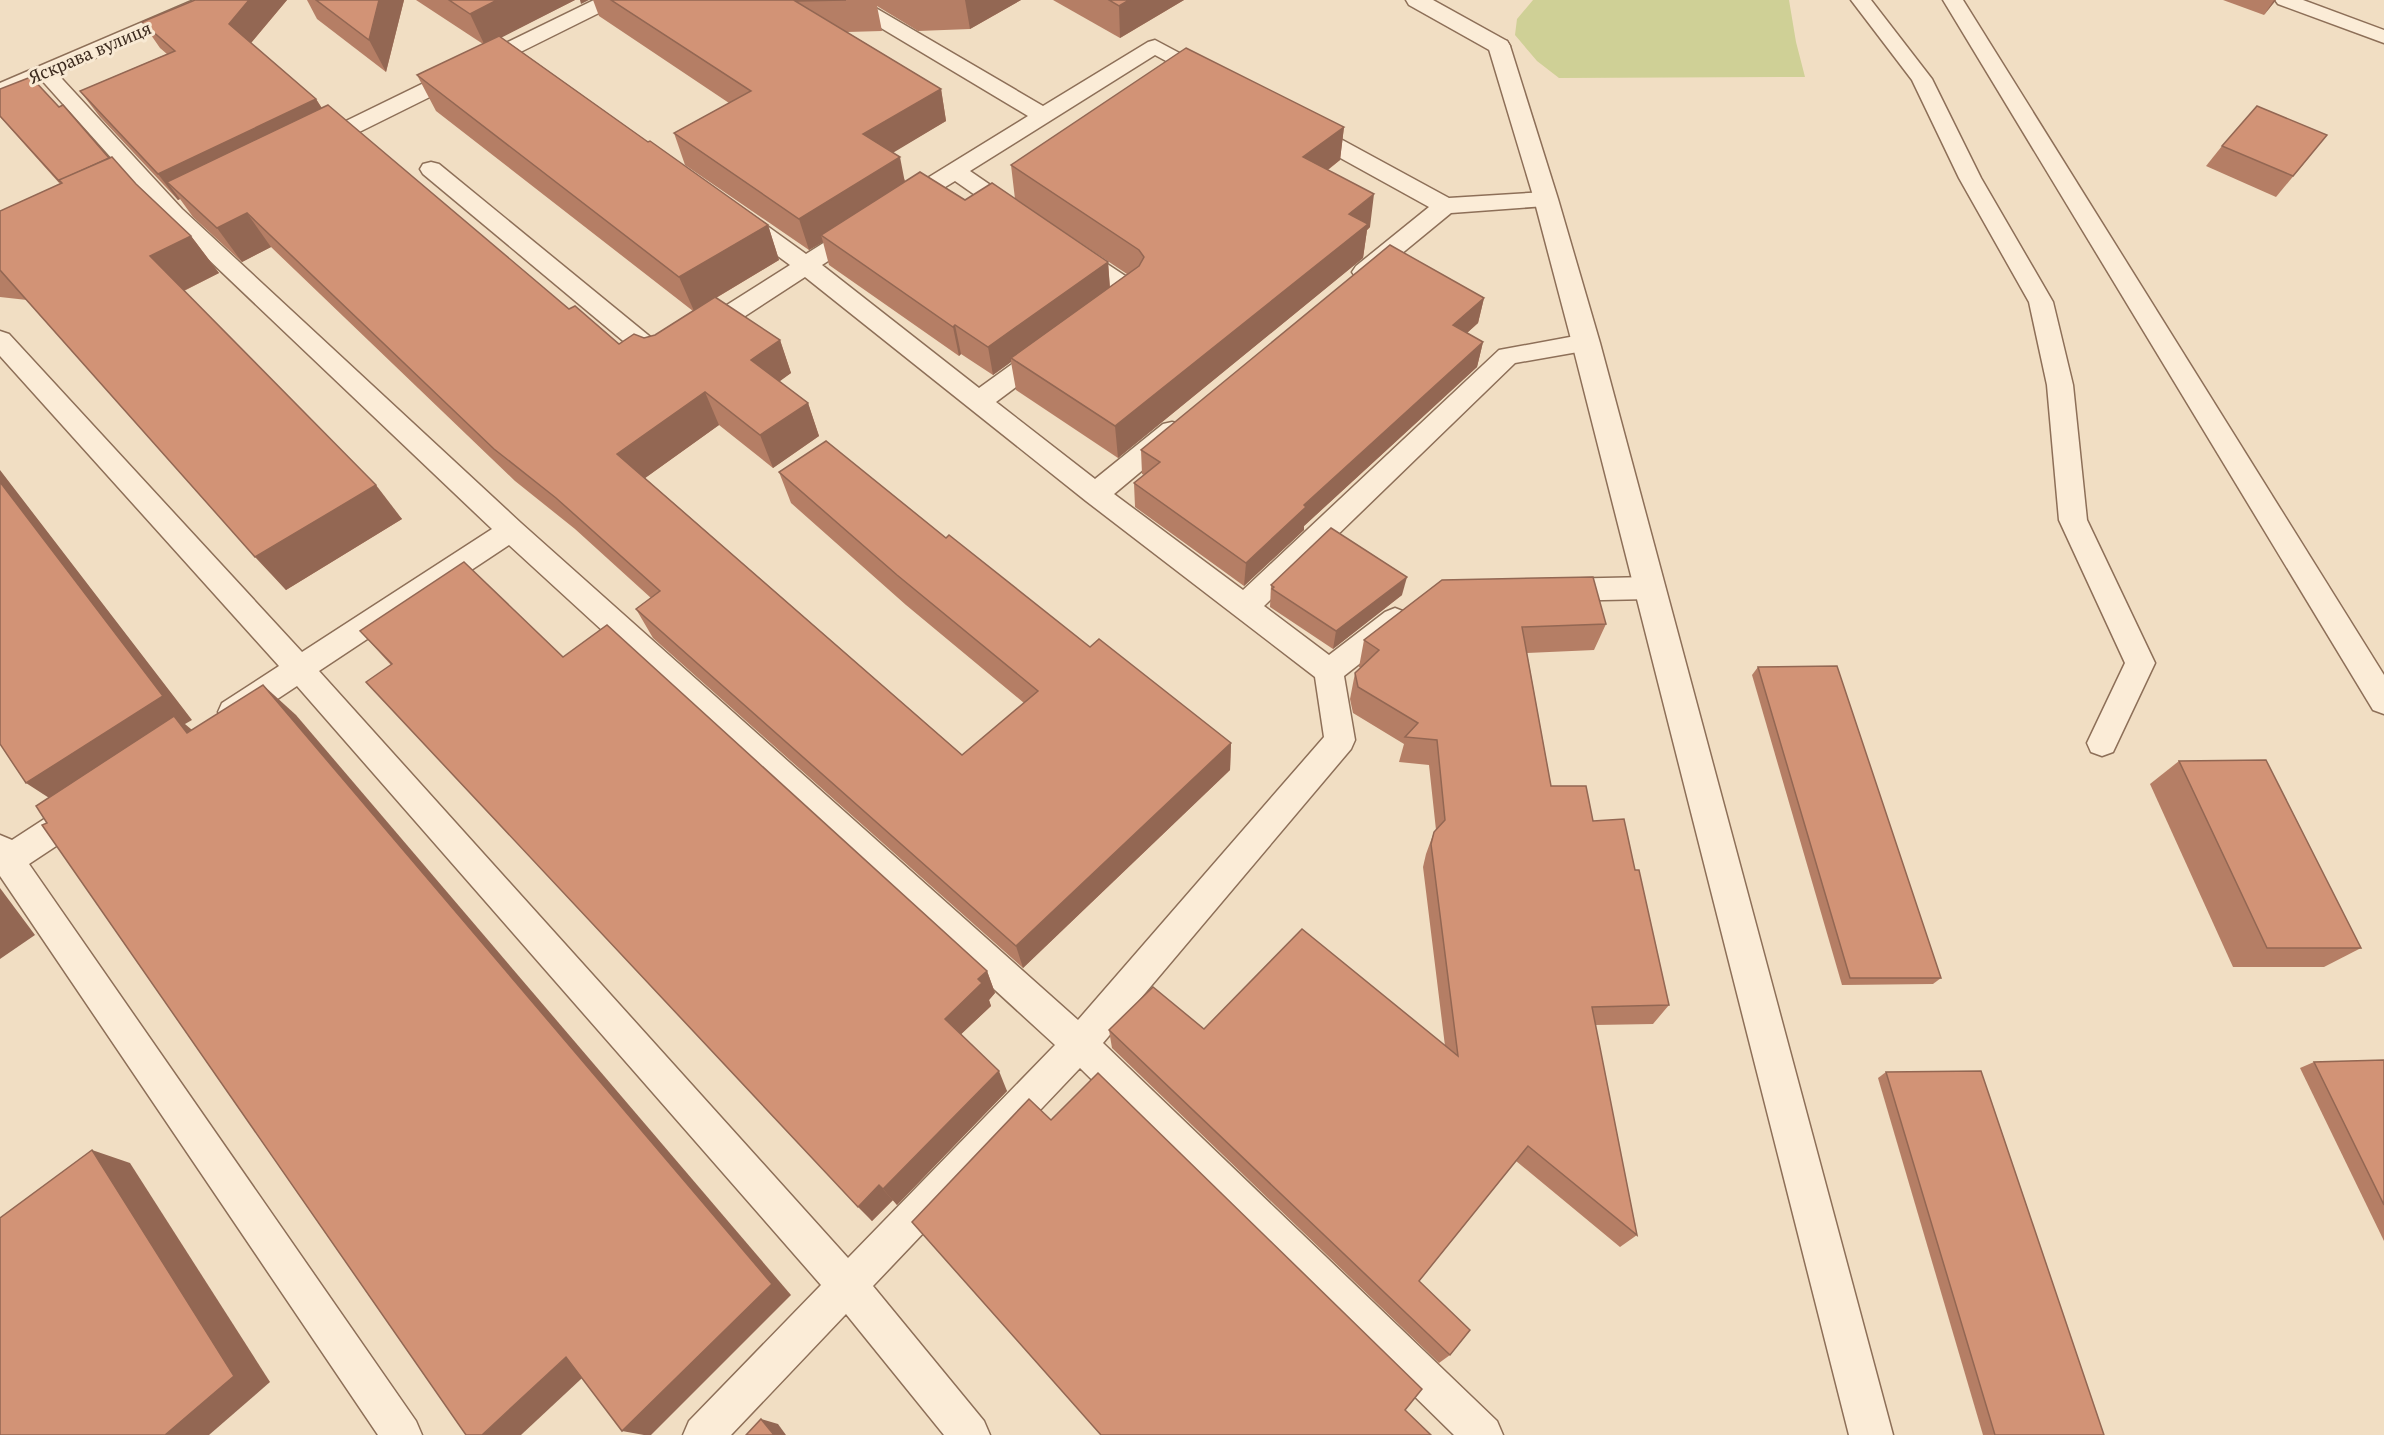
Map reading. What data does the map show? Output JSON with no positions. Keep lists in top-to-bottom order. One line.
{"streets":{"street":["Яскрава вулиця"]}}
